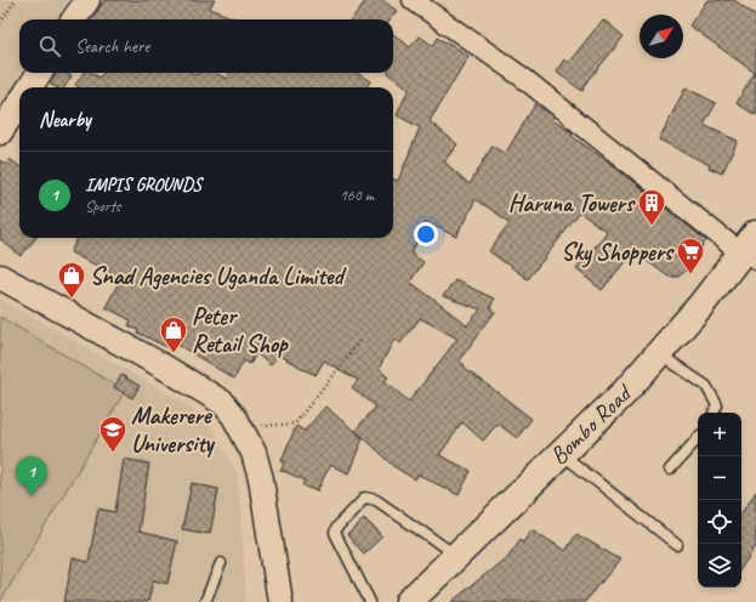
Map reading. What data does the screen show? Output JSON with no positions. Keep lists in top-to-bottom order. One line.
{"streets":{"main road":["Bombo Road"]},"places":{"building":["Haruna Towers"],"supermarket":["Sky Shoppers"],"shop":["Snad Agencies Uganda Limited","Peter Retail Shop"],"school or university":["Makerere University"]},"north":"top right","page":{"search":"Search here","heading":"Nearby","list":[{"mark":"1","name":"IMPIS GROUNDS","note":"Sports","value":"160 m"}],"map_buttons":["+","−"],"pins":"1"}}
